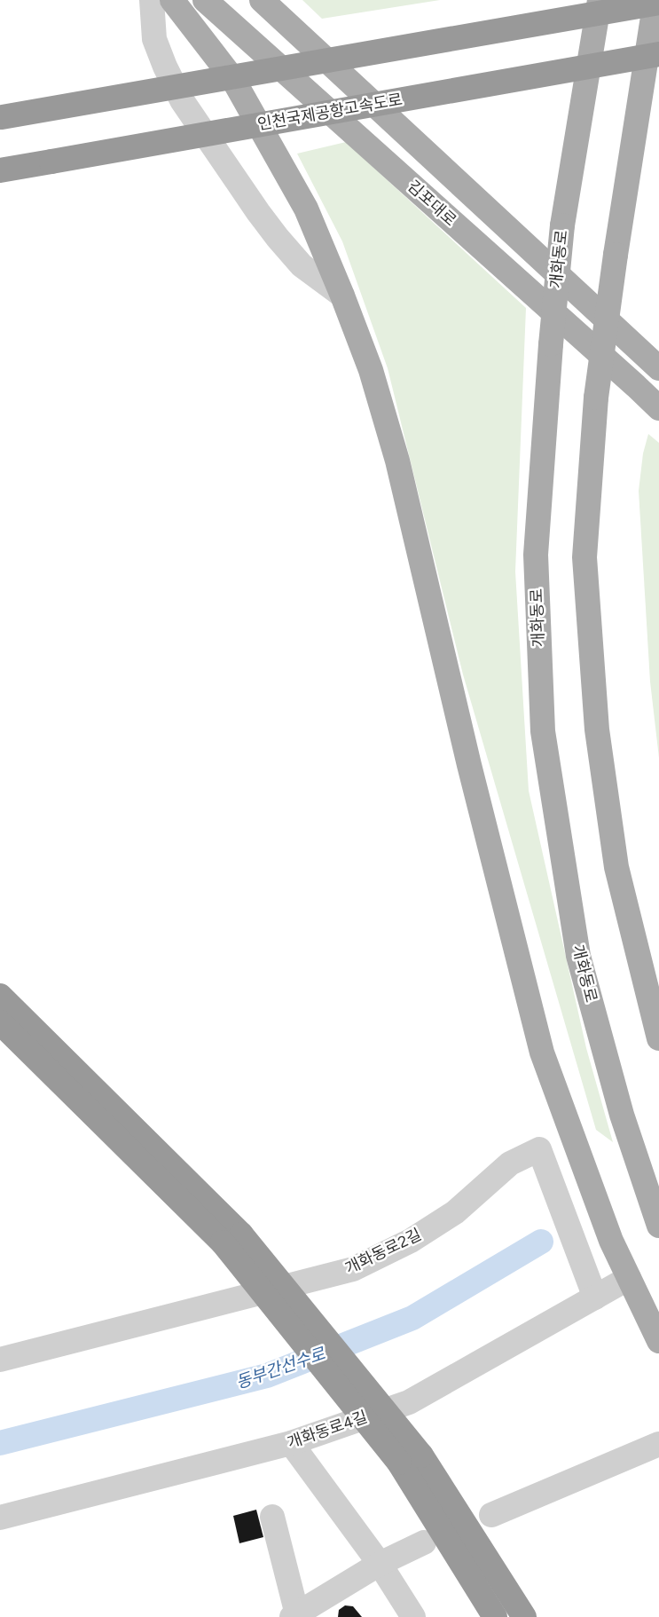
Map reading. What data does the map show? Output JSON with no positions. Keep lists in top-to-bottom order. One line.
{"streets":{"highway":["인천국제공항고속도로"],"main road":["김포대로","개화동로"],"street":["개화동로2길","개화동로4길"]},"crossings":[["개화동로2길","개화동로4길"]],"water":["동부간선수로"]}
